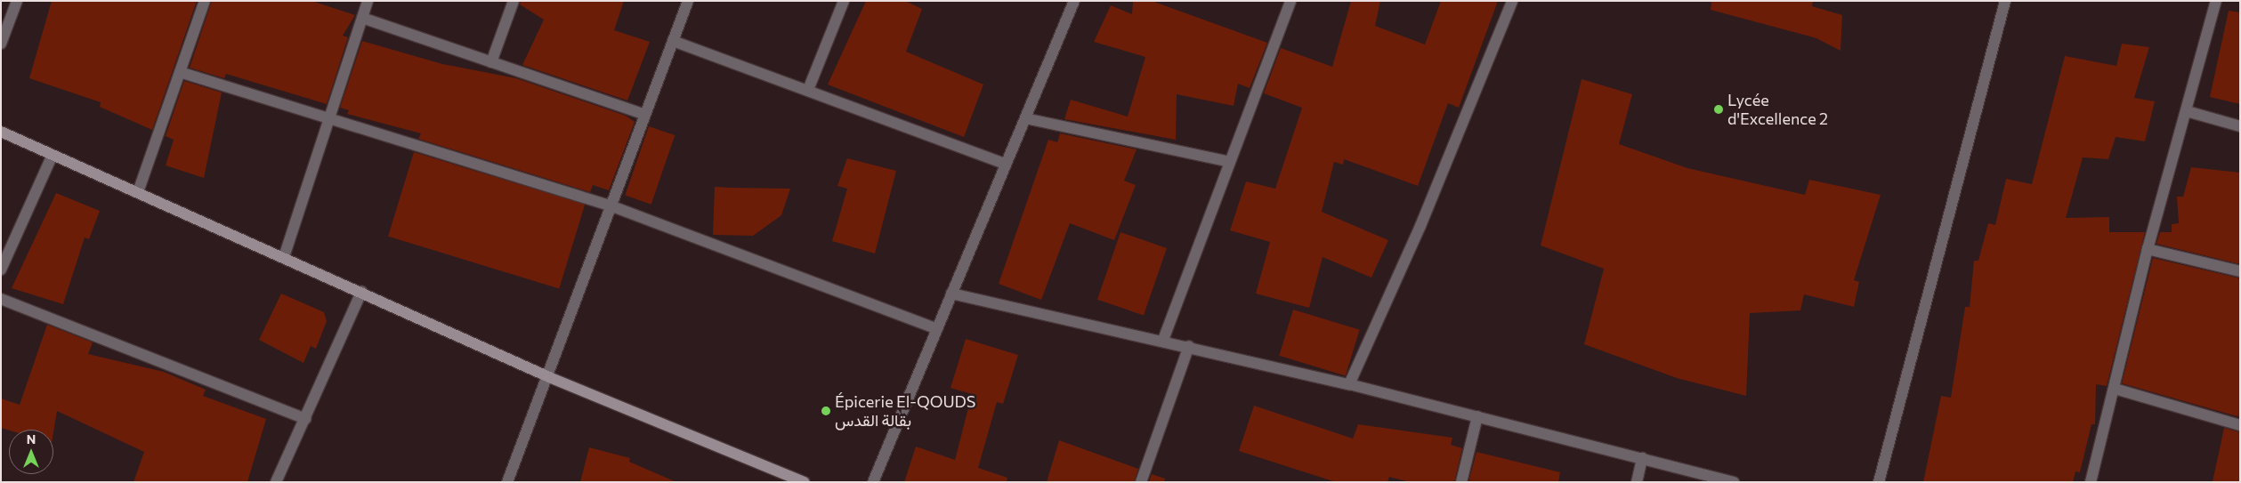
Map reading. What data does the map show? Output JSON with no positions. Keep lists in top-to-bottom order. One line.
{"places":["Lycée d'Excellence 2","Épicerie El-QOUDS بقالة القدس"],"north":"top"}
